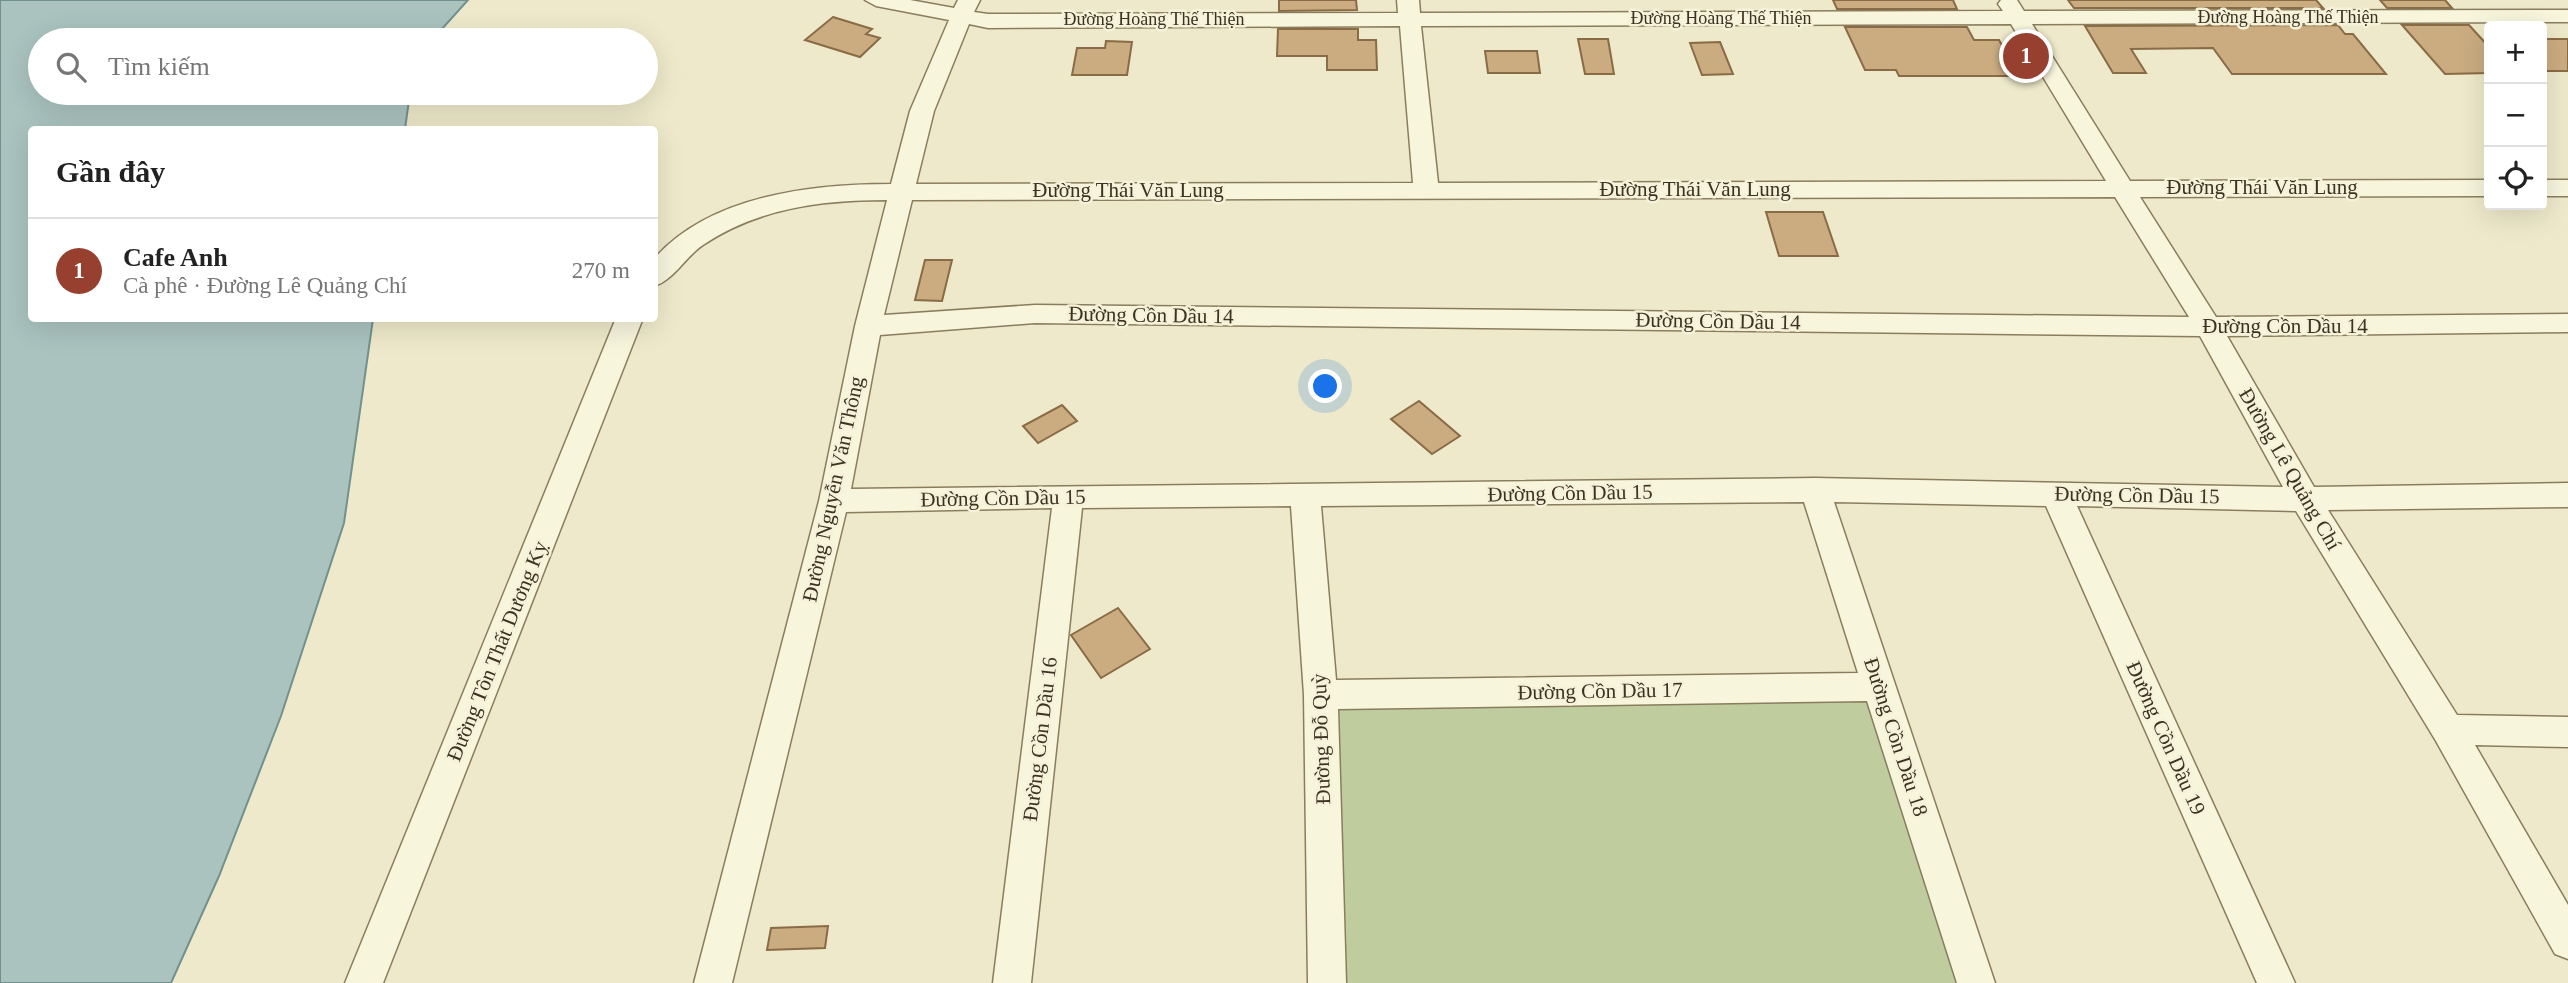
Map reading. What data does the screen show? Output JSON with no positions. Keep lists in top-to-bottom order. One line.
{"streets":{"street":["Đường Hoàng Thế Thiện","Đường Thái Văn Lung","Đường Cồn Dầu 14","Đường Lê Quảng Chí","Đường Nguyễn Văn Thông","Đường Cồn Dầu 15","Đường Tôn Thất Dương Kỵ","Đường Cồn Dầu 17","Đường Cồn Dầu 18","Đường Cồn Dầu 19","Đường Cồn Dầu 16","Đường Đỗ Quỳ"]},"crossings":[["Đường Hoàng Thế Thiện","Đường Lê Quảng Chí"],["Đường Hoàng Thế Thiện","Đường Nguyễn Văn Thông"],["Đường Thái Văn Lung","Đường Lê Quảng Chí"],["Đường Thái Văn Lung","Đường Nguyễn Văn Thông"],["Đường Cồn Dầu 14","Đường Lê Quảng Chí"],["Đường Cồn Dầu 14","Đường Nguyễn Văn Thông"],["Đường Lê Quảng Chí","Đường Cồn Dầu 15"],["Đường Nguyễn Văn Thông","Đường Cồn Dầu 15"],["Đường Cồn Dầu 15","Đường Cồn Dầu 18"],["Đường Cồn Dầu 15","Đường Cồn Dầu 19"],["Đường Cồn Dầu 15","Đường Cồn Dầu 16"],["Đường Cồn Dầu 15","Đường Đỗ Quỳ"],["Đường Cồn Dầu 17","Đường Cồn Dầu 18"],["Đường Cồn Dầu 17","Đường Đỗ Quỳ"]],"page":{"map_buttons":["+","−"],"search":"Tìm kiếm","pins":"1","heading":"Gần đây","list":[{"mark":"1","name":"Cafe Anh","note":"Cà phê · Đường Lê Quảng Chí","value":"270 m"}]}}
